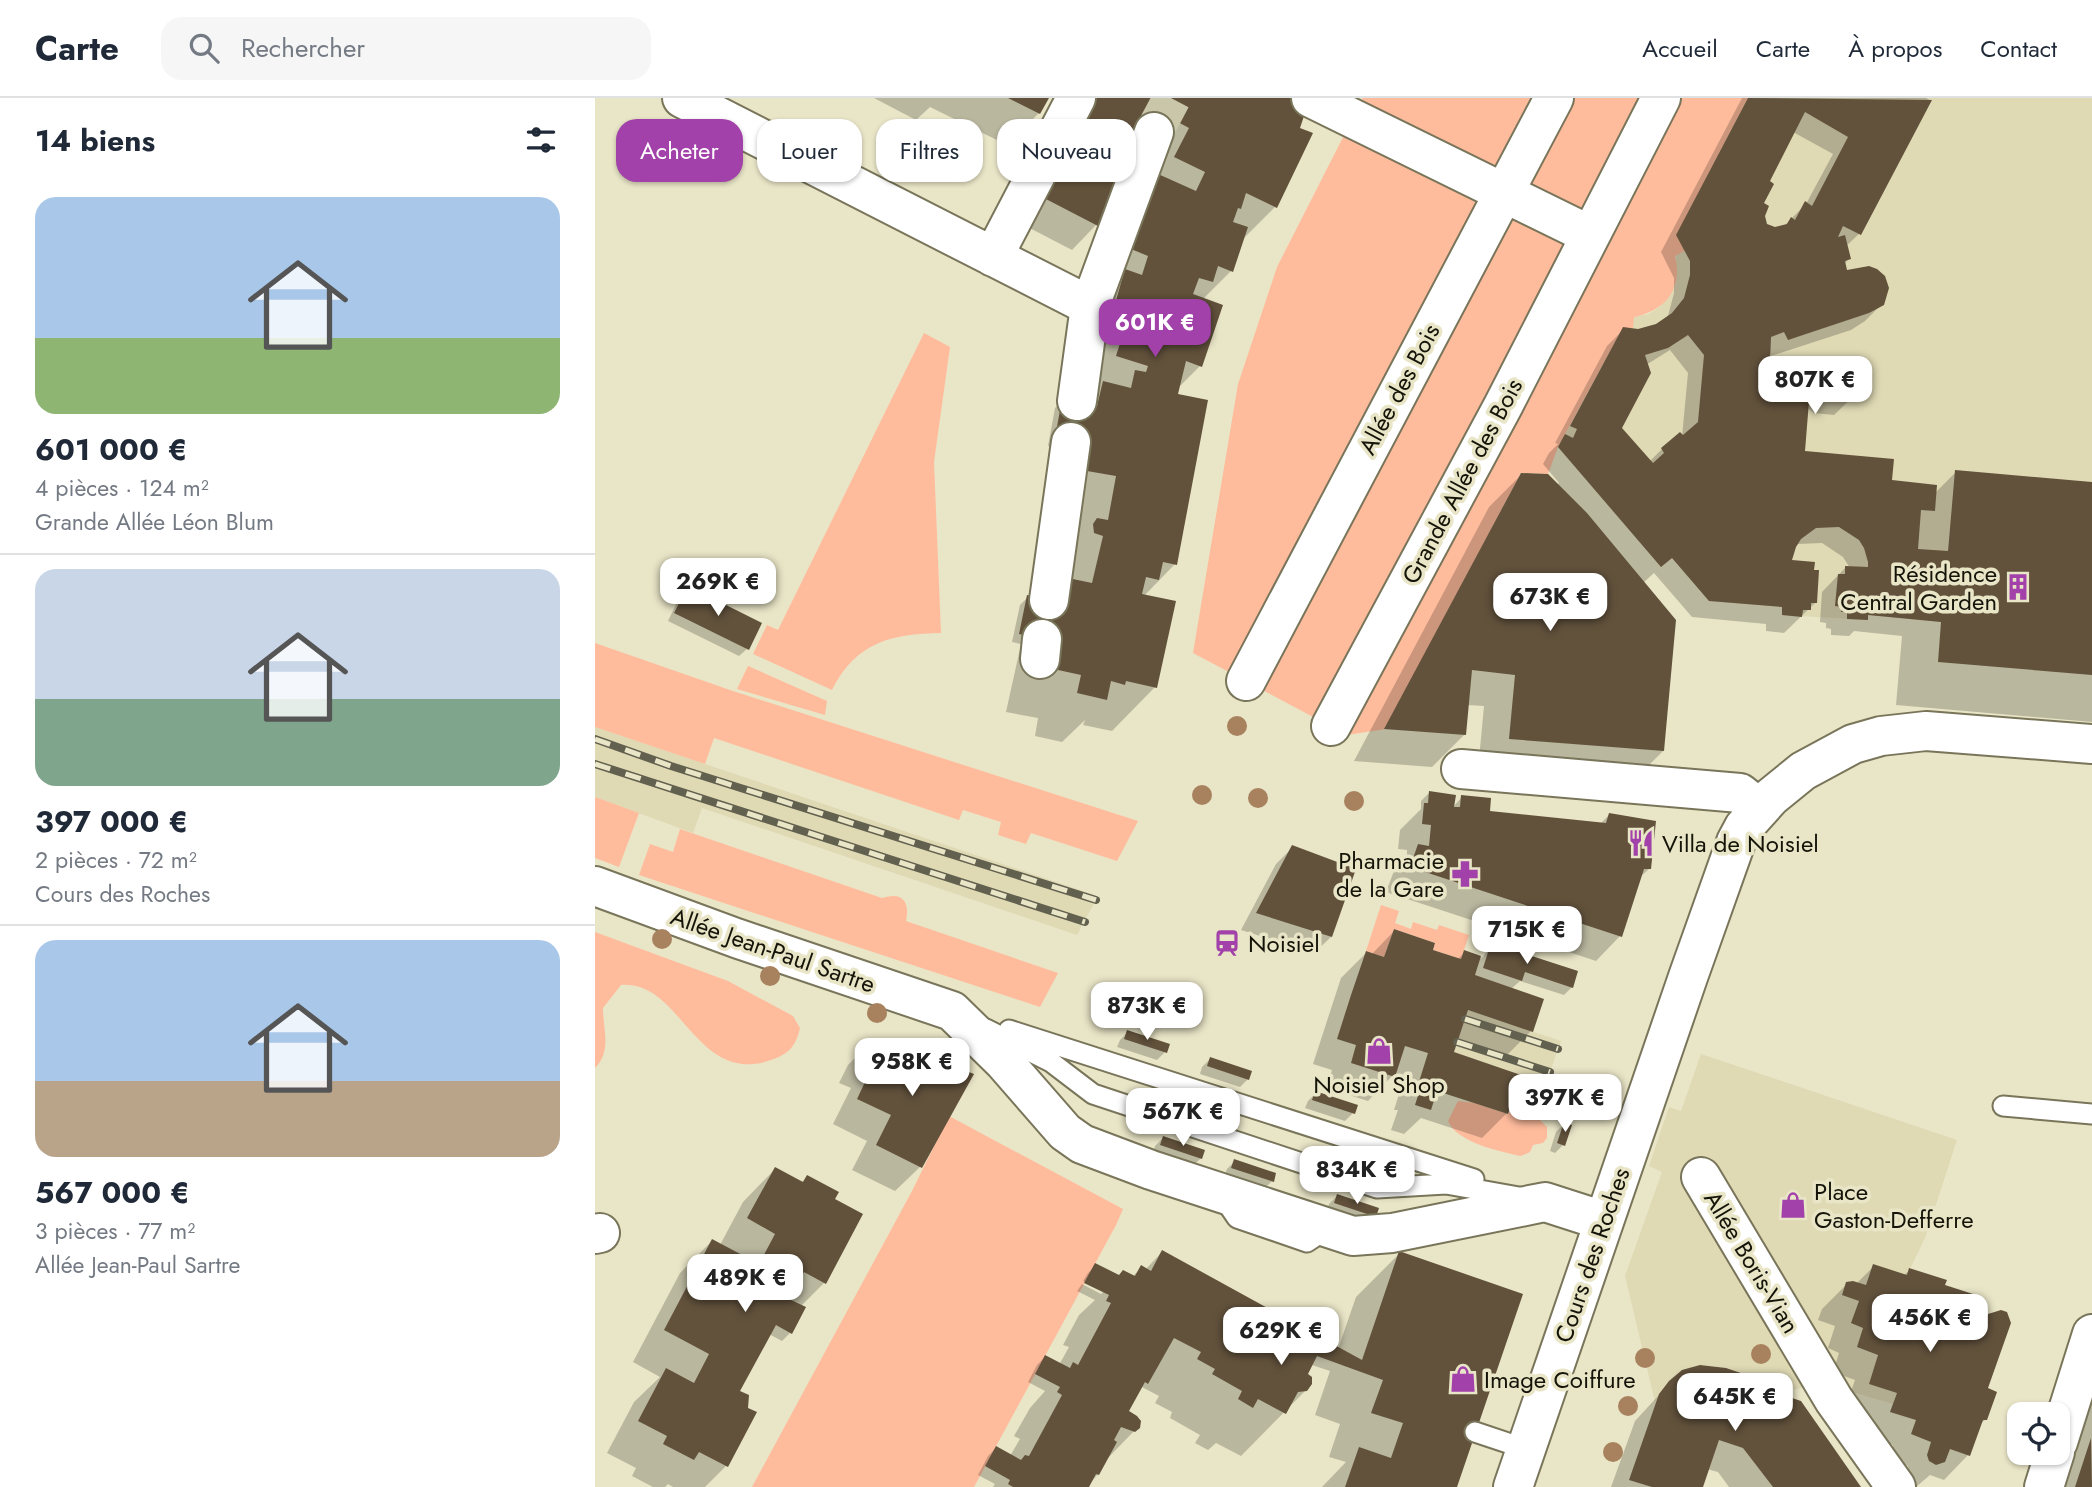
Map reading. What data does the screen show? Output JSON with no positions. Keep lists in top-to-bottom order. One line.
{"streets":{"street":["Allée des Bois","Grande Allée des Bois","Allée Jean-Paul Sartre","Cours des Roches","Allée Boris-Vian"]},"crossings":[["Allée Jean-Paul Sartre","Cours des Roches"]],"places":{"building":["Résidence Central Garden"],"restaurant":["Villa de Noisiel"],"pharmacy":["Pharmacie de la Gare"],"station":["Noisiel"],"shop":["Noisiel Shop","Place Gaston-Defferre","Image Coiffure"]},"page":{"header":"Carte","search":"Rechercher","nav":["Accueil","Carte","À propos","Contact"],"heading":"14 biens","chip":["Acheter","Louer","Filtres","Nouveau"],"list":[{"name":"601 000 €","note":"4 pièces · 124 m² · Grande Allée Léon Blum"},{"name":"397 000 €","note":"2 pièces · 72 m² · Cours des Roches"},{"name":"567 000 €","note":"3 pièces · 77 m² · Allée Jean-Paul Sartre"}],"price":["601K €","807K €","269K €","673K €","715K €","873K €","958K €","397K €","567K €","834K €","489K €","456K €","629K €","645K €"]}}
